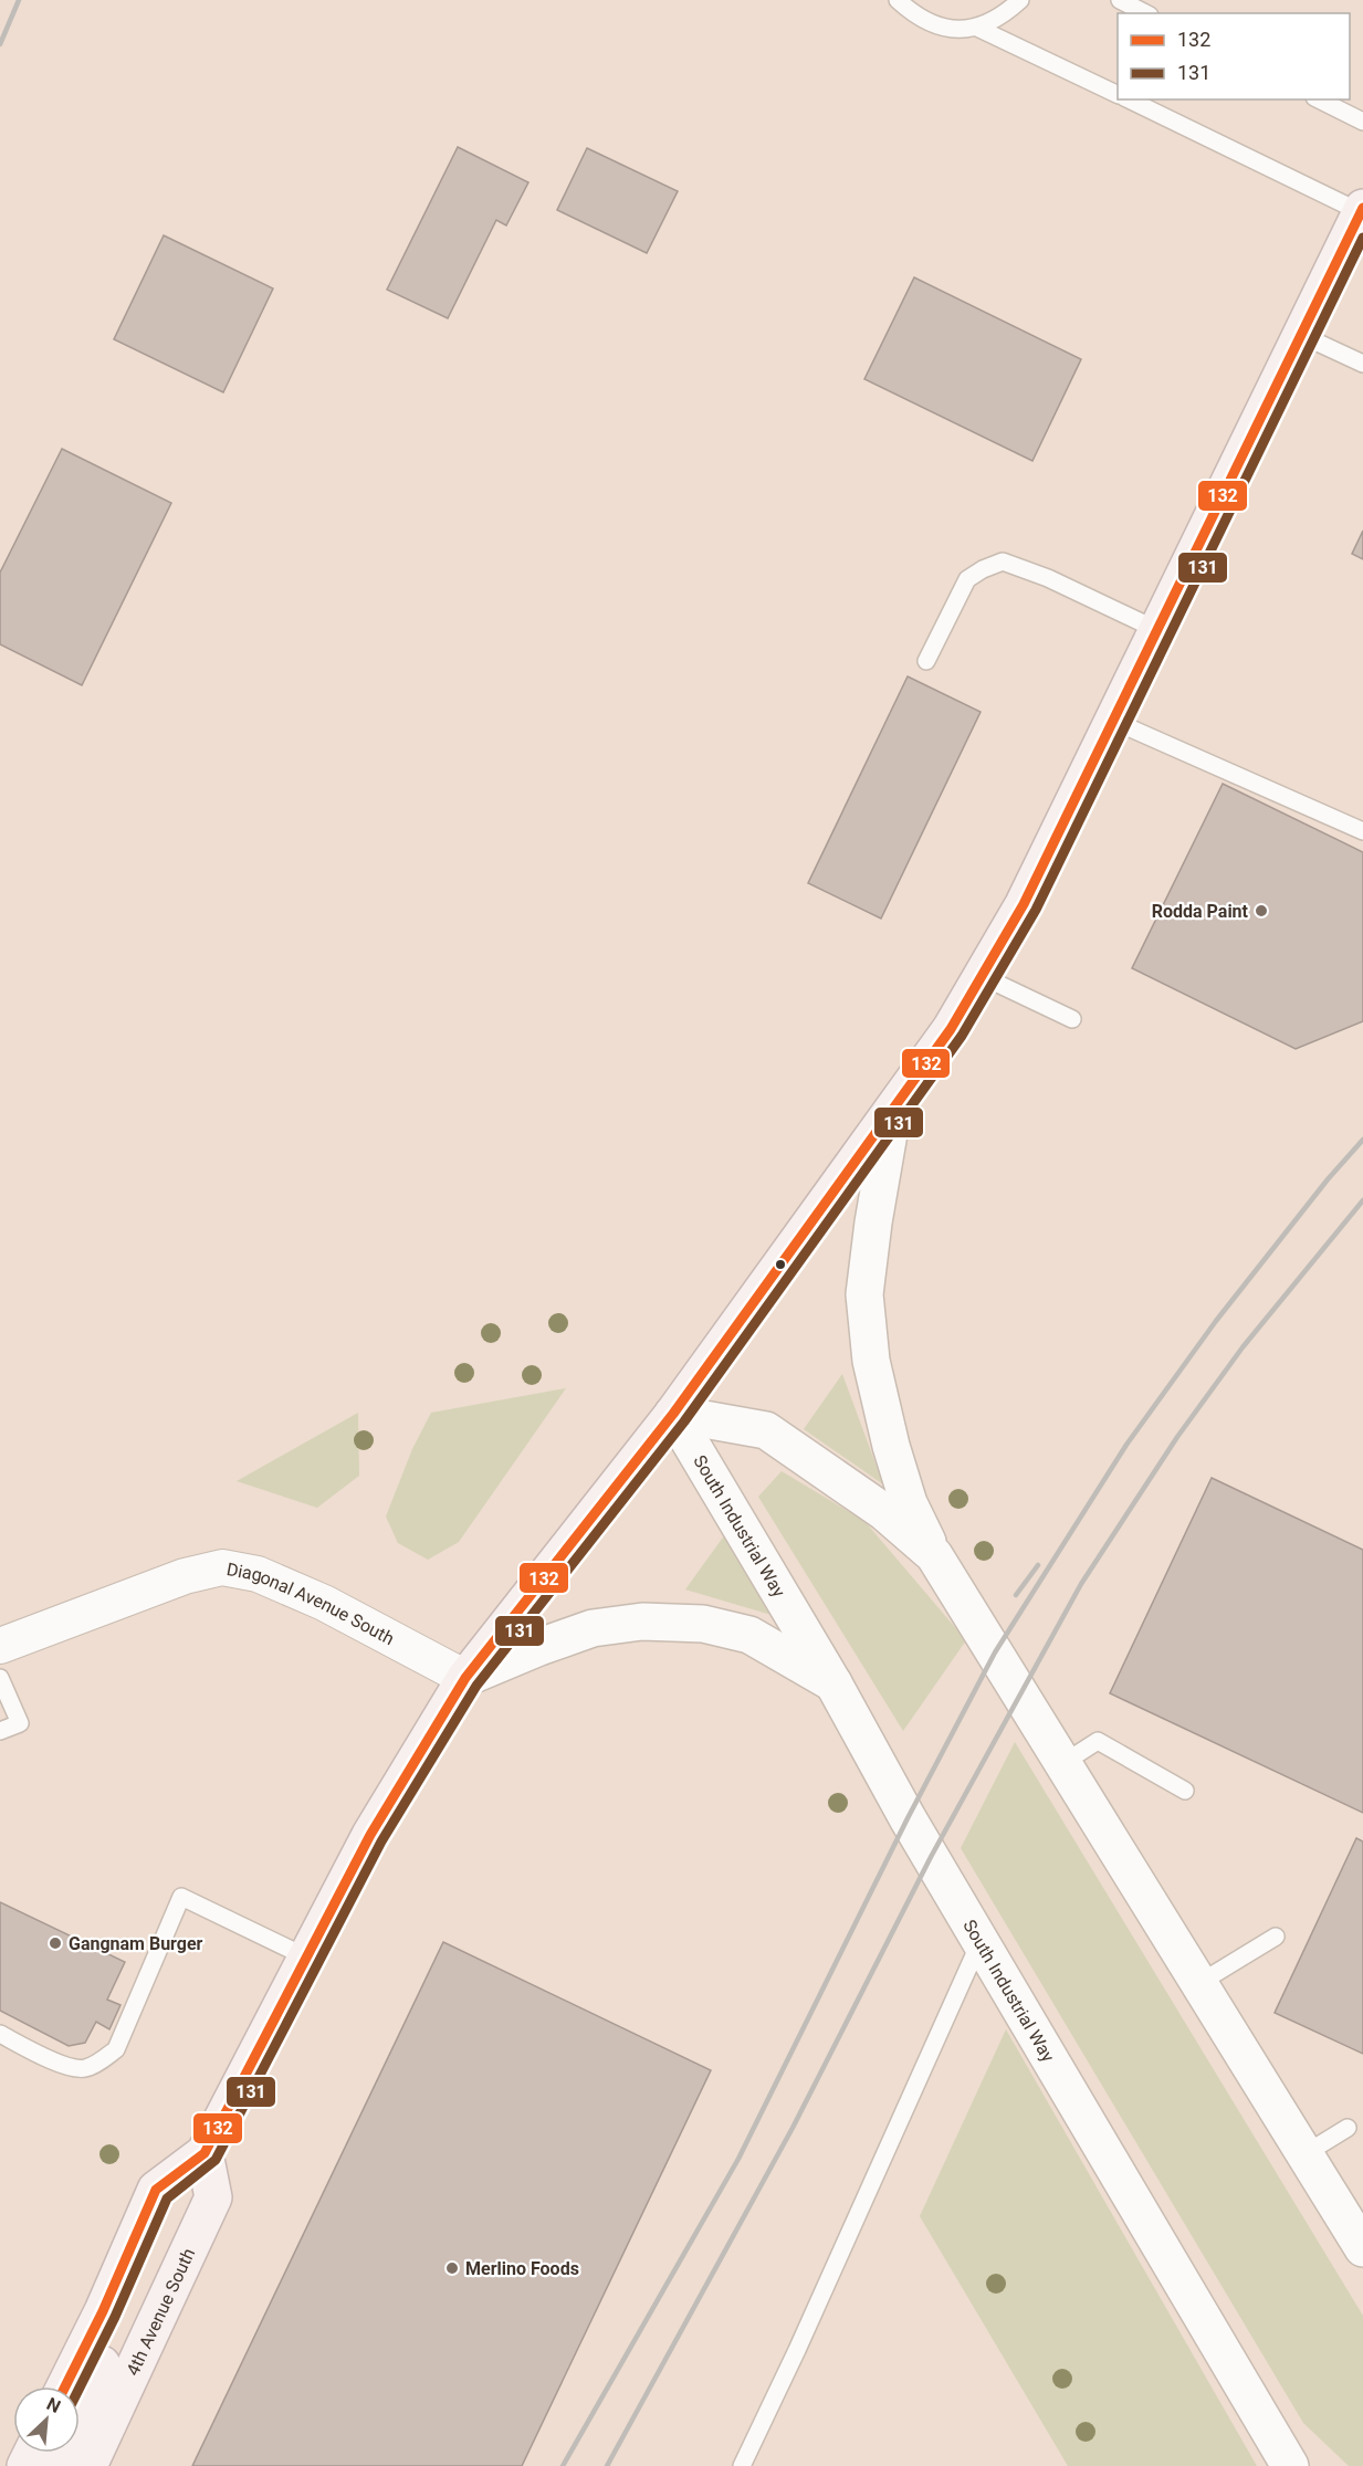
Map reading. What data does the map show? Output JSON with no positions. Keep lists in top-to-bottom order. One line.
{"streets":{"main road":["4th Avenue South"],"street":["South Industrial Way","Diagonal Avenue South"]},"places":["Rodda Paint","Gangnam Burger","Merlino Foods"],"lines":["transit line 132","transit line 131"],"legend":["132","131"],"north":"top right"}
